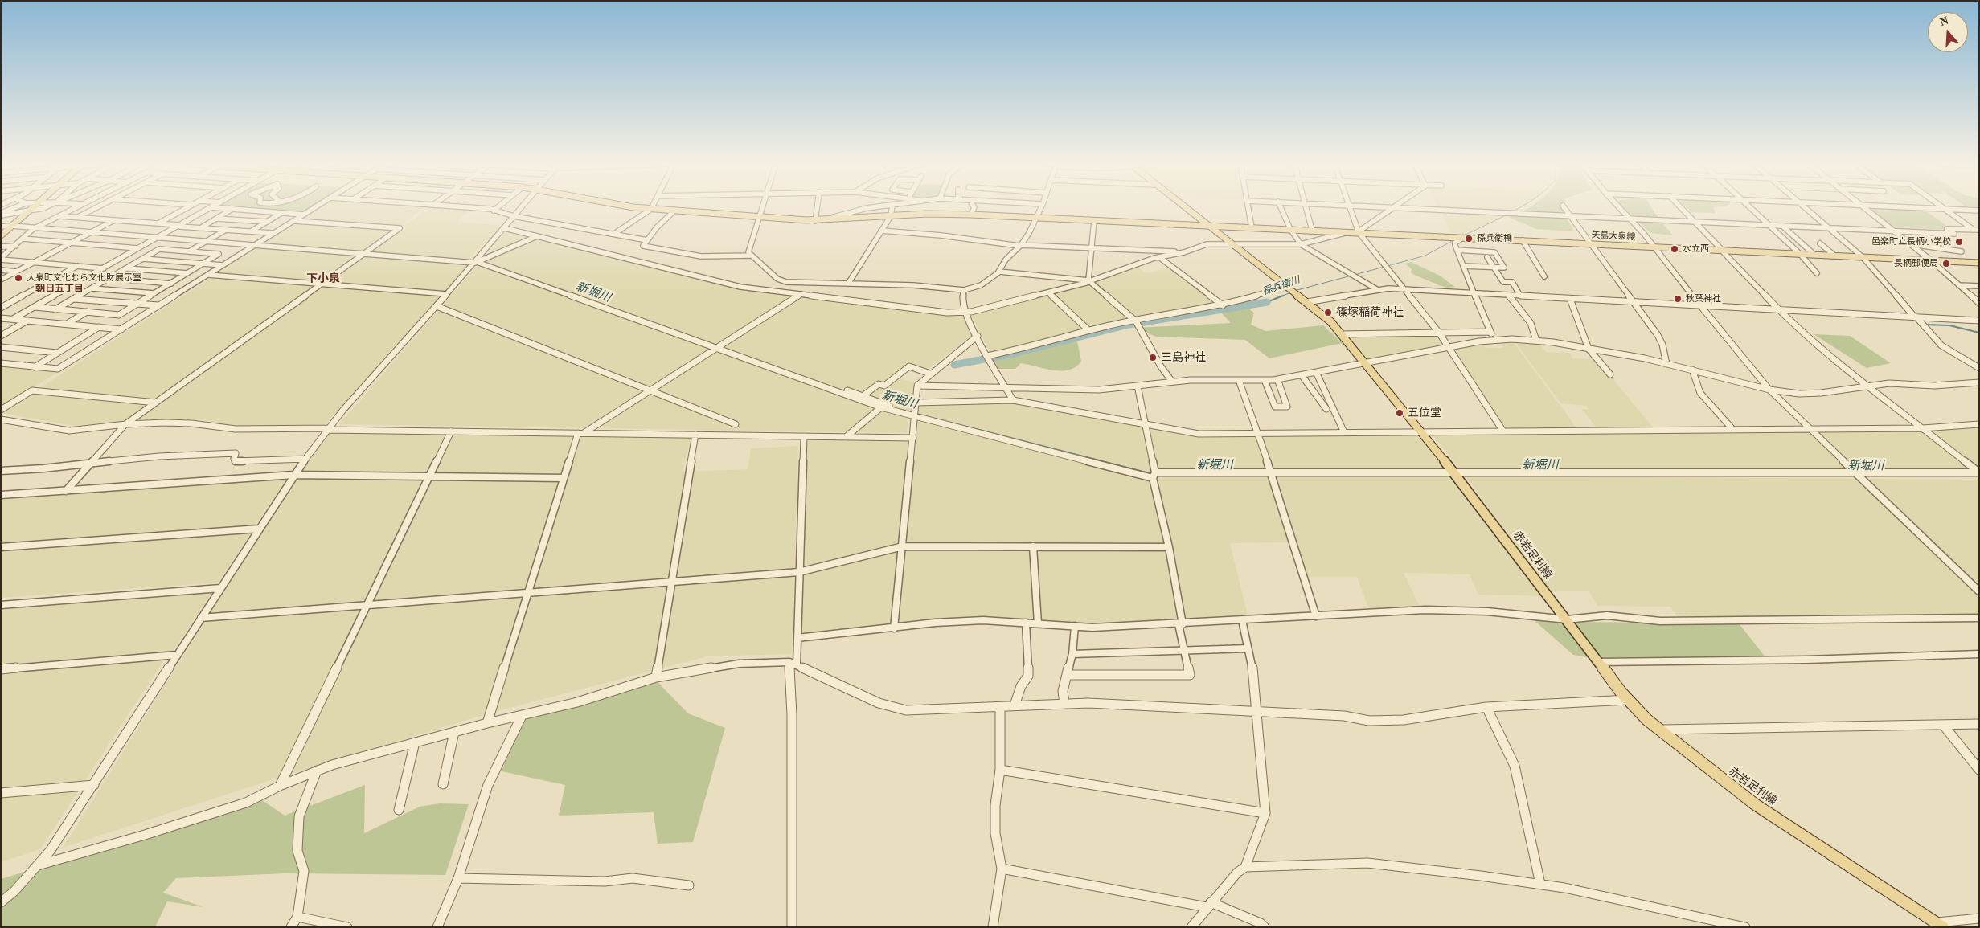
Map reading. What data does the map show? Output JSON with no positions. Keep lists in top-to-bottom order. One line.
{"streets":{"main road":["矢島大泉線","赤岩足利線"]},"crossings":[["矢島大泉線","赤岩足利線"]],"districts":["下小泉","朝日五丁目"],"water":["孫兵衛川","新堀川"],"places":["孫兵衛橋","邑楽町立長柄小学校","水立西","長柄郵便局","大泉町文化むら文化財展示室","秋葉神社","篠塚稲荷神社","三島神社","五位堂"],"north":"top"}
